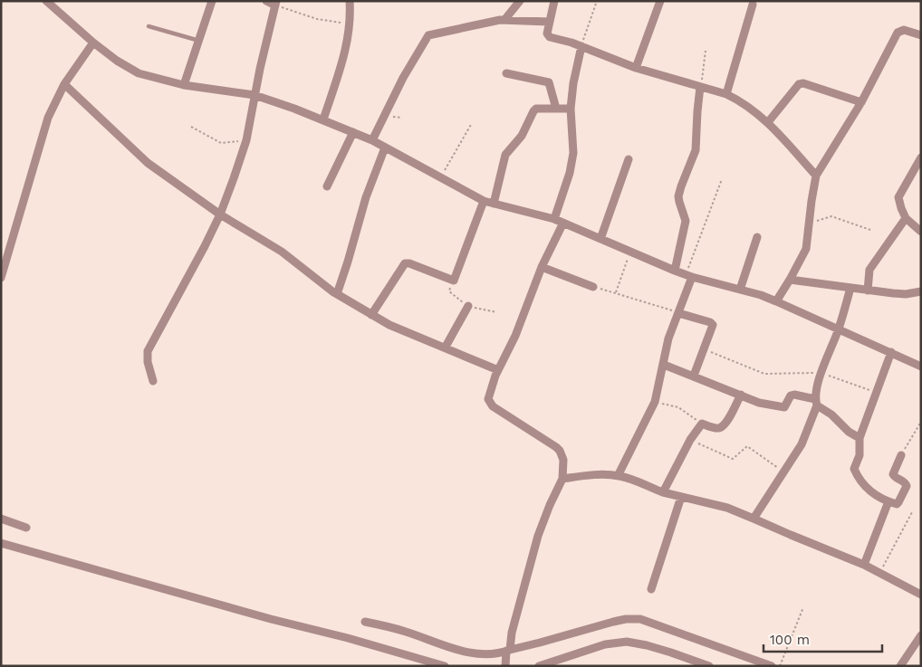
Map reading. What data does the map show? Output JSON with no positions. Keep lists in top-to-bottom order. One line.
{"scale_bar":"100 m"}
